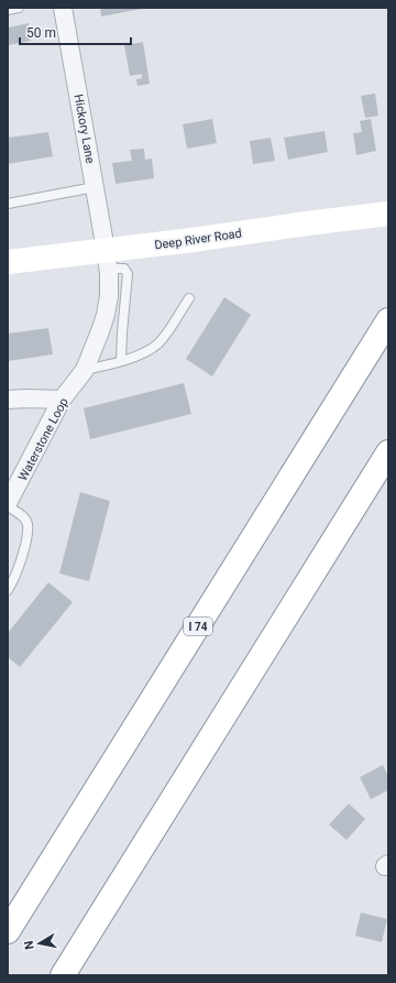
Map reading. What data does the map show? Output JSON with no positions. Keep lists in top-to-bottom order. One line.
{"streets":{"main road":["Deep River Road","I 74"],"street":["Hickory Lane","Waterstone Loop"]},"crossings":[["Hickory Lane","Deep River Road"],["Hickory Lane","Waterstone Loop"],["Deep River Road","Waterstone Loop"]],"scale_bar":"50 m","north":"left"}
